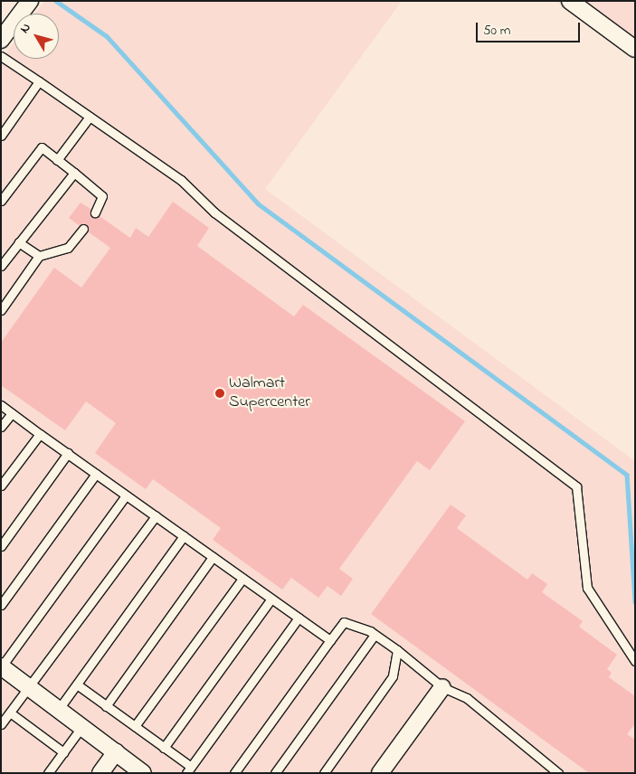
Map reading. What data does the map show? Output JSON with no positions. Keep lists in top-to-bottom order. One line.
{"places":["Walmart Supercenter"],"scale_bar":"50 m","north":"top left"}
